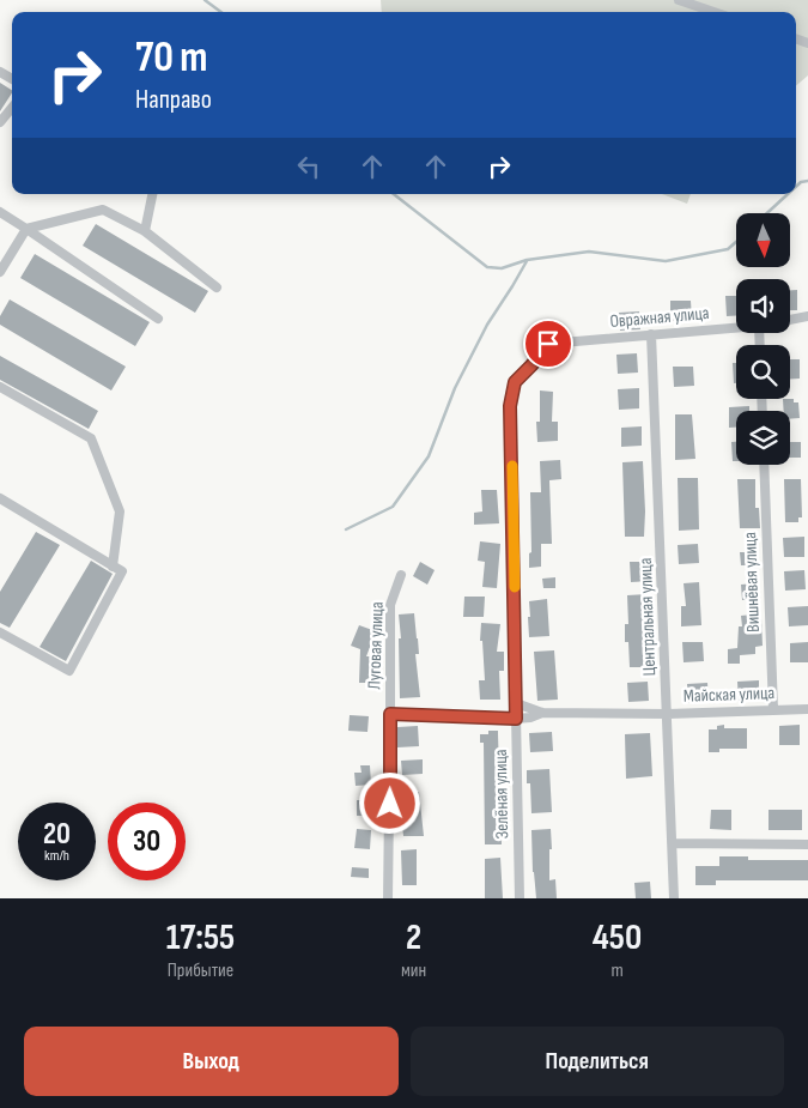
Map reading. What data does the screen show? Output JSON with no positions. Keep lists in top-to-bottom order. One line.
{"streets":{"street":["Овражная улица","Вишнёвая улица","Центральная улица","Луговая улица","Майская улица","Зелёная улица"]},"crossings":[["Овражная улица","Центральная улица"],["Овражная улица","Зелёная улица"],["Вишнёвая улица","Майская улица"],["Центральная улица","Майская улица"]],"north":"bottom","page":{"turn":["70 m","Направо"],"speed":"20 km/h","limit":"30","eta":["17:55","Прибытие","2","мин","450","m"],"buttons":["Выход","Поделиться"]}}
